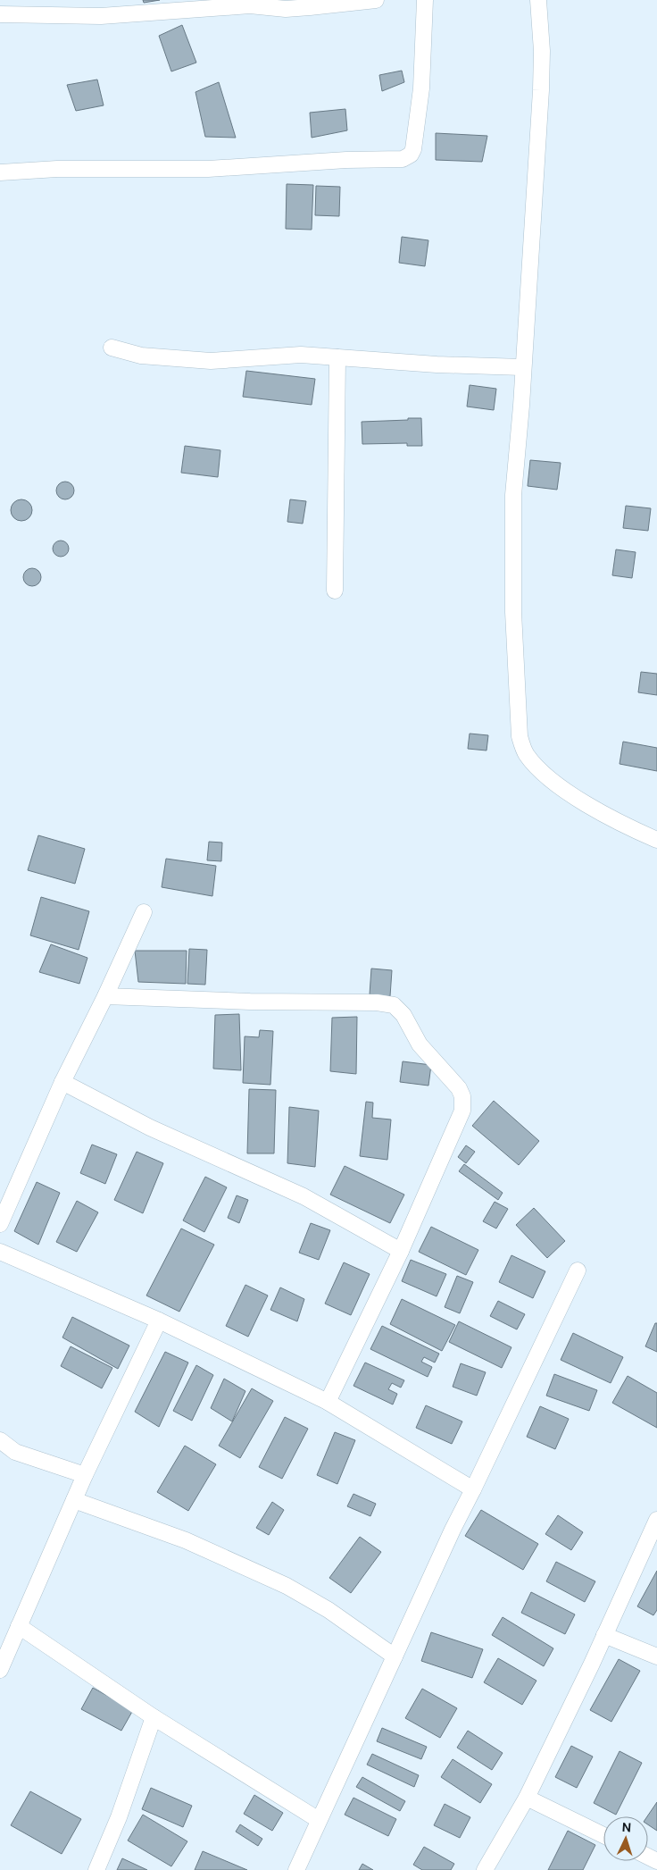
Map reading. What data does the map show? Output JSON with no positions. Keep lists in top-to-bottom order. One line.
{"north":"top"}
